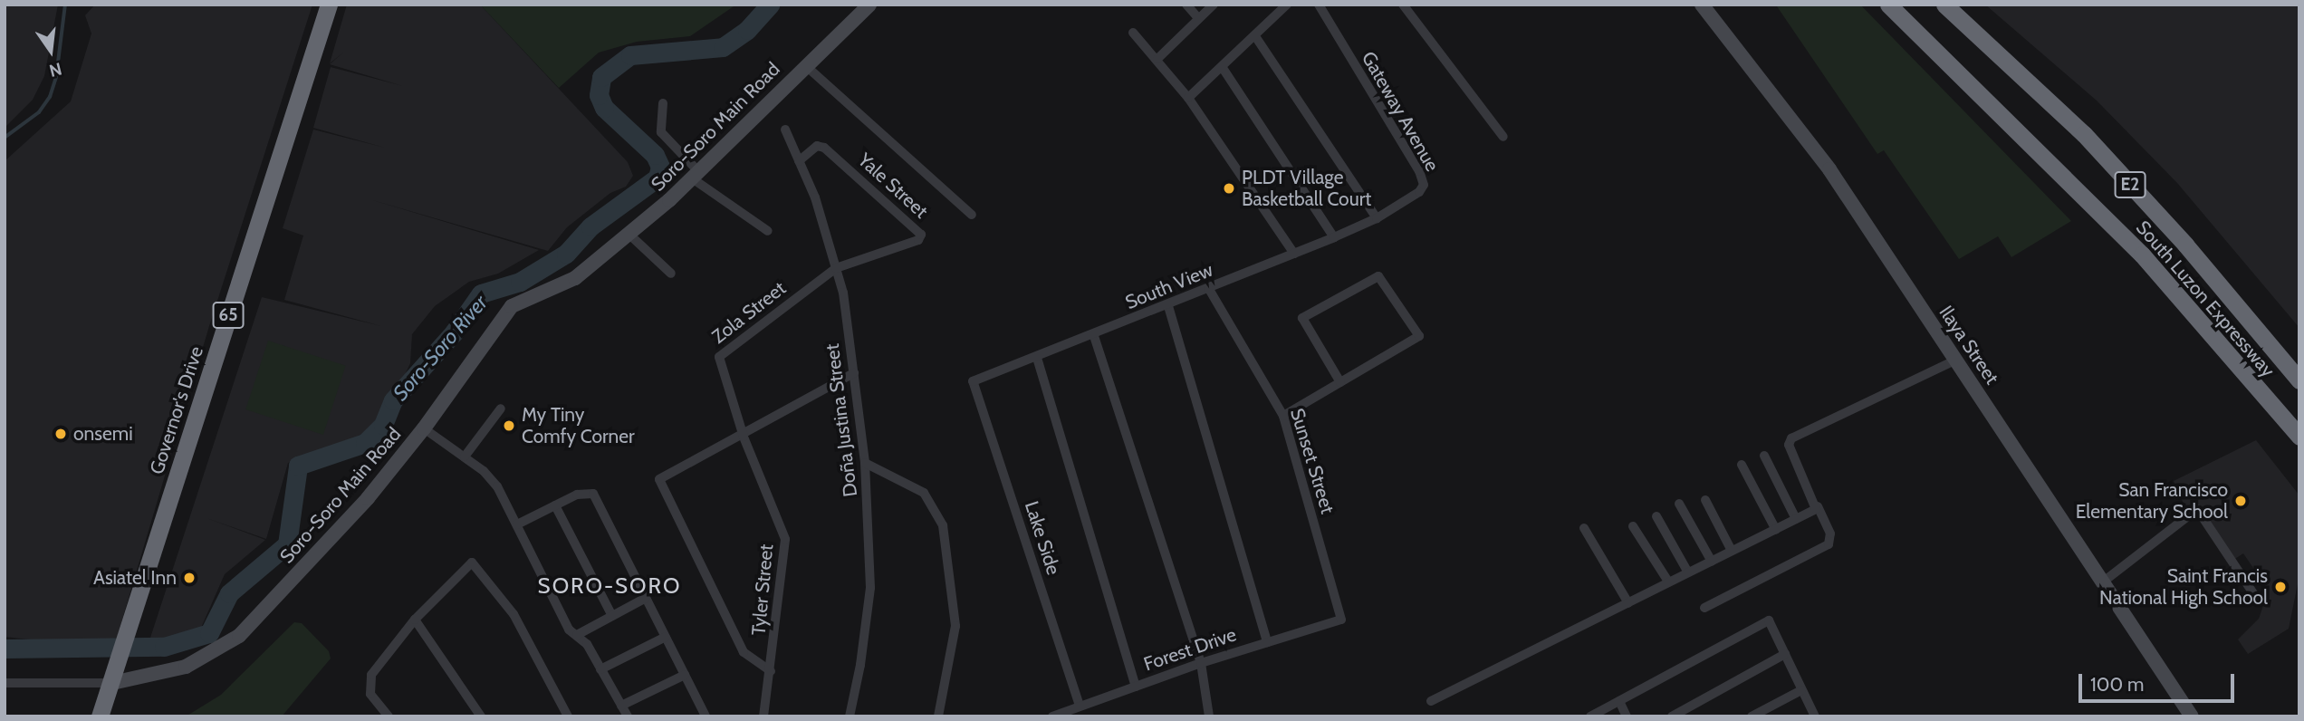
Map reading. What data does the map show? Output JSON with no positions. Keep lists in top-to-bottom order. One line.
{"streets":{"highway":["E2","South Luzon Expressway","65","Governor's Drive"],"street":["Gateway Avenue","Soro-Soro Main Road","Yale Street","South View","Zola Street","Ilaya Street","Doña Justina Street","Sunset Street","Lake Side","Tyler Street","Forest Drive"]},"crossings":[["Gateway Avenue","South View"],["Soro-Soro Main Road","65"],["Soro-Soro Main Road","Governor's Drive"],["Yale Street","Zola Street"],["Yale Street","Doña Justina Street"],["South View","Sunset Street"],["South View","Lake Side"],["Zola Street","Doña Justina Street"],["Zola Street","Tyler Street"],["65","Governor's Drive"],["Sunset Street","Forest Drive"],["Lake Side","Forest Drive"]],"districts":["SORO-SORO"],"water":["Soro-Soro River"],"places":["PLDT Village Basketball Court","My Tiny Comfy Corner","onsemi","San Francisco Elementary School","Asiatel Inn","Saint Francis National High School"],"scale_bar":"100 m","north":"bottom"}
